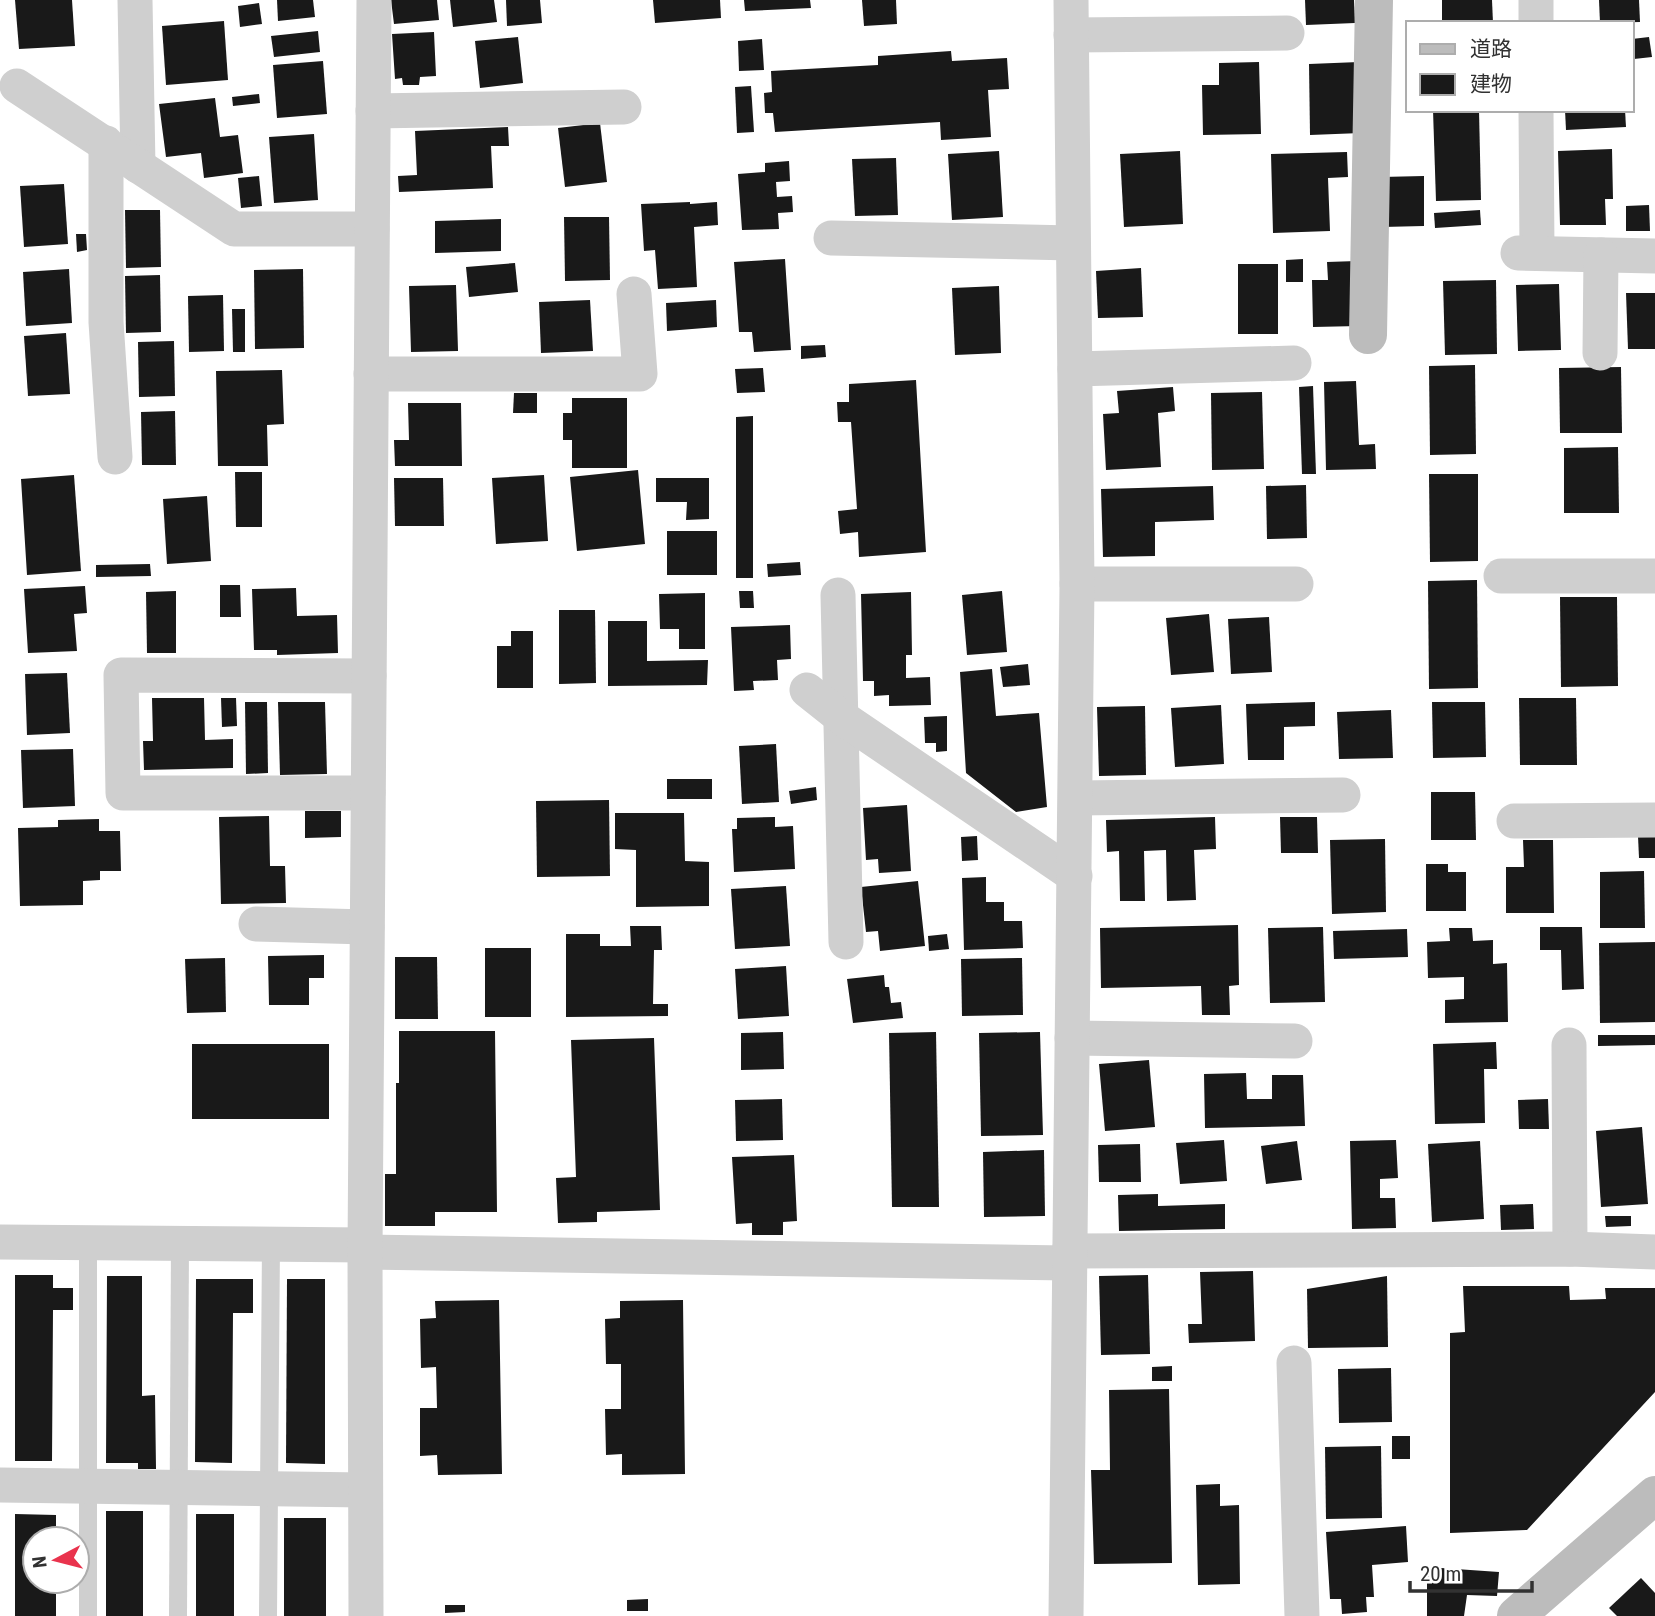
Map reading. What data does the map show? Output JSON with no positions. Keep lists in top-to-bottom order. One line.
{"legend":["道路","建物"],"scale_bar":"20 m","north":"left"}
